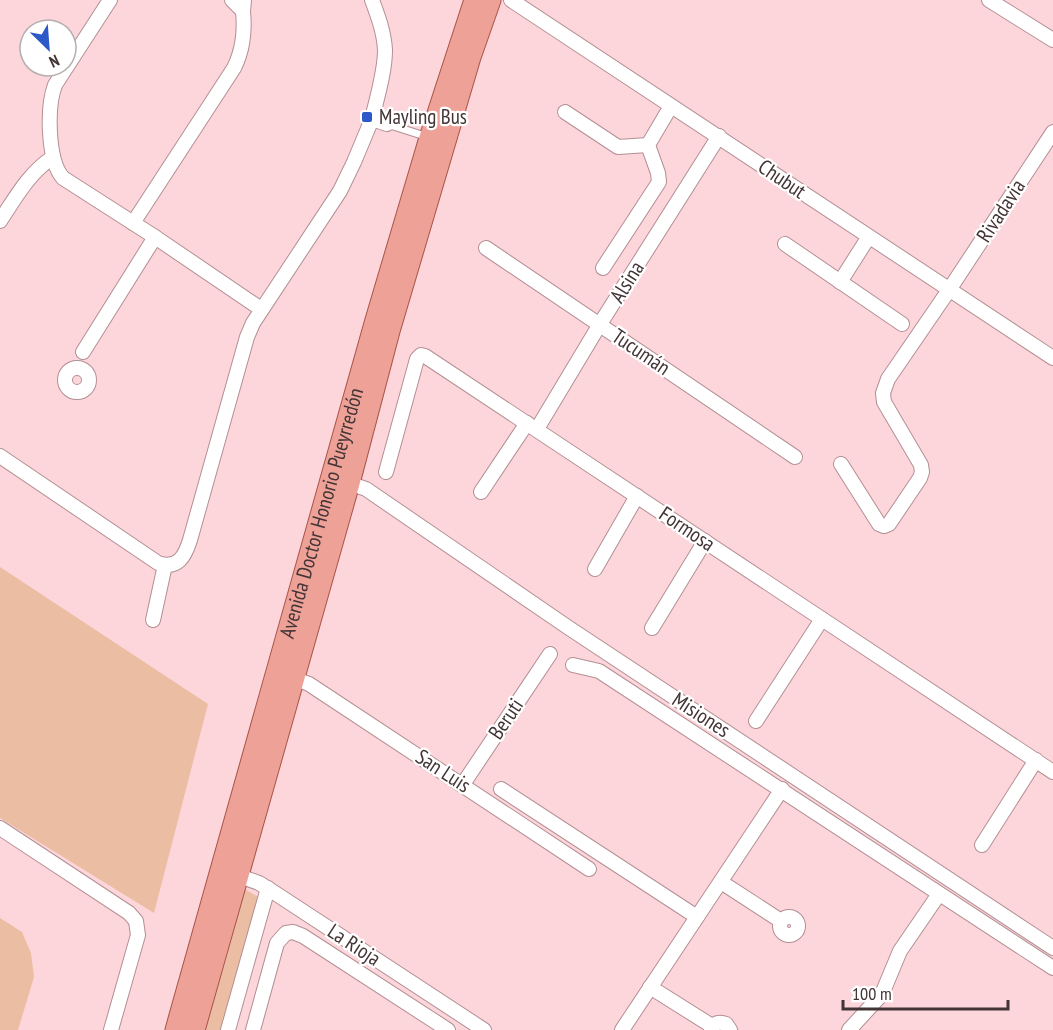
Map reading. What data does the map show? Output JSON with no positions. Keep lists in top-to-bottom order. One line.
{"streets":{"main road":["Avenida Doctor Honorio Pueyrredón"],"street":["Chubut","Rivadavia","Alsina","Tucumán","Formosa","Misiones","Beruti","San Luis","La Rioja"]},"crossings":[["Chubut","Rivadavia"],["Chubut","Alsina"],["Alsina","Tucumán"],["Alsina","Formosa"],["Avenida Doctor Honorio Pueyrredón","Misiones"],["Avenida Doctor Honorio Pueyrredón","San Luis"],["Avenida Doctor Honorio Pueyrredón","La Rioja"],["Beruti","San Luis"]],"places":{"transit":["Mayling Bus"]},"scale_bar":"100 m","north":"bottom right"}
